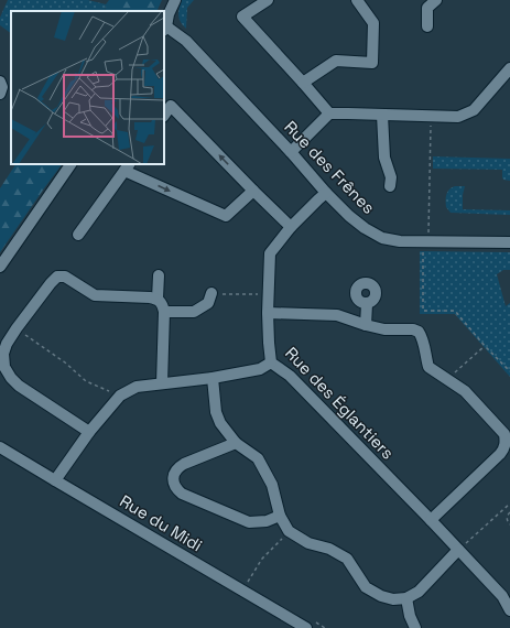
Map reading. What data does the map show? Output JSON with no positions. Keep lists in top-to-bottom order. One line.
{"streets":{"street":["Rue des Frênes","Rue des Églantiers","Rue du Midi"]},"crossings":[["Rue des Frênes","Rue des Églantiers"]]}
